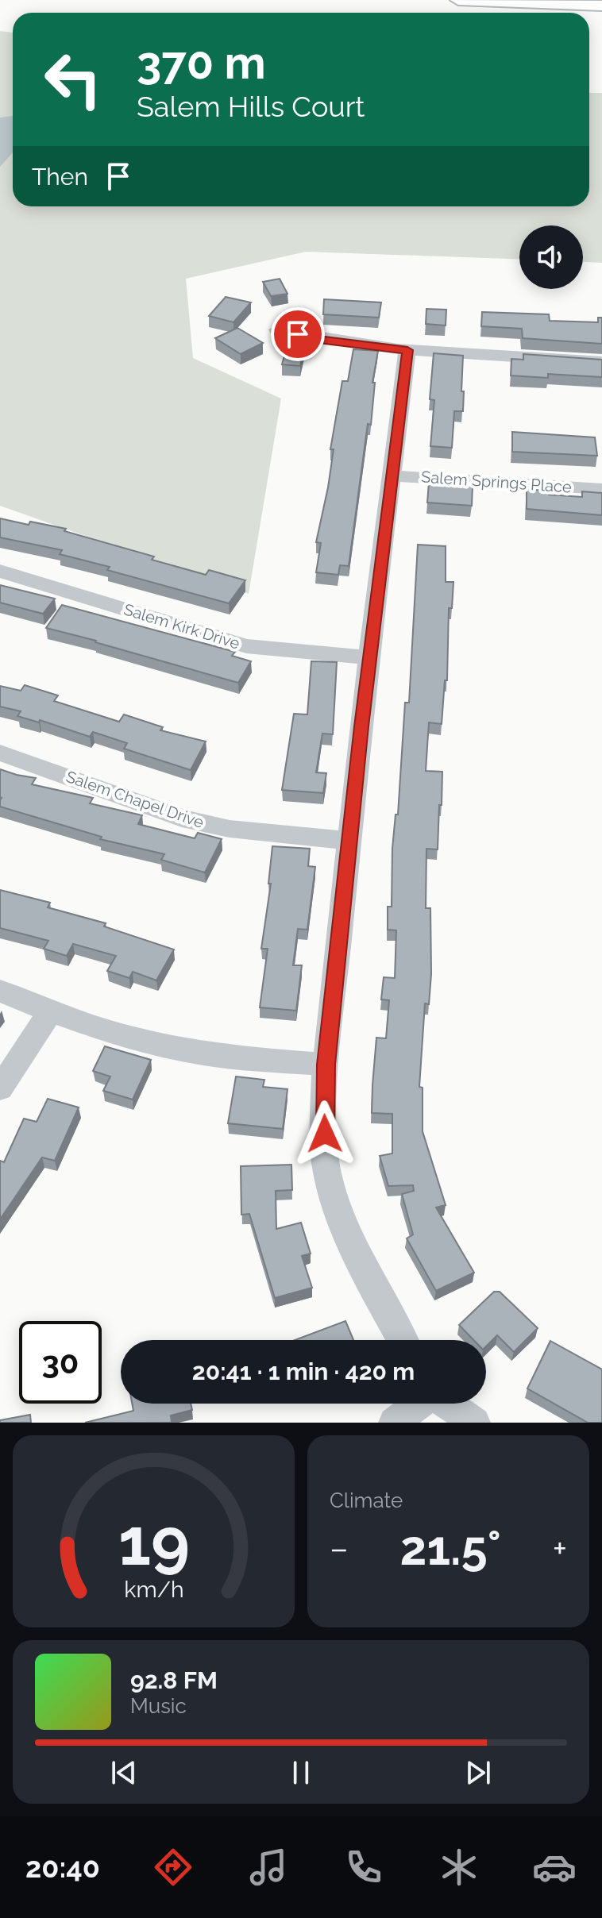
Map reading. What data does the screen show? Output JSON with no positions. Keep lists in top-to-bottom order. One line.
{"streets":{"street":["Salem Springs Place","Salem Kirk Drive","Salem Chapel Drive"]},"page":{"turn":["370 m","Salem Hills Court"],"then":"Then","limit":"30","trip":"20:41 · 1 min · 420 m","tile":"Climate","heat":["−","21.5°","+"],"song":["92.8 FM","Music"],"tabs":"20:40","gauge":["19","km/h"]}}
